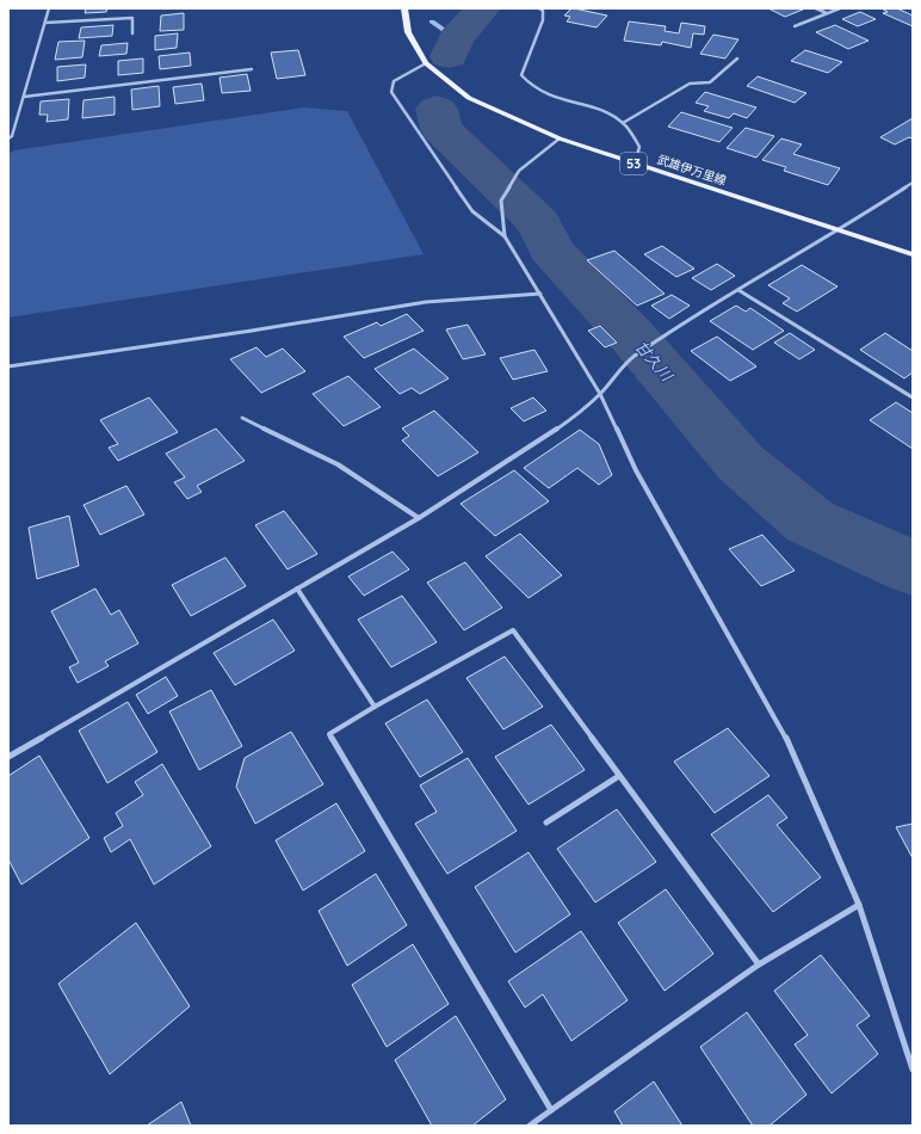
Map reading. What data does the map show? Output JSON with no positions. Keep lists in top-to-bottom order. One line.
{"streets":{"main road":["53","武雄伊万里線"]},"water":["甘久川"]}
